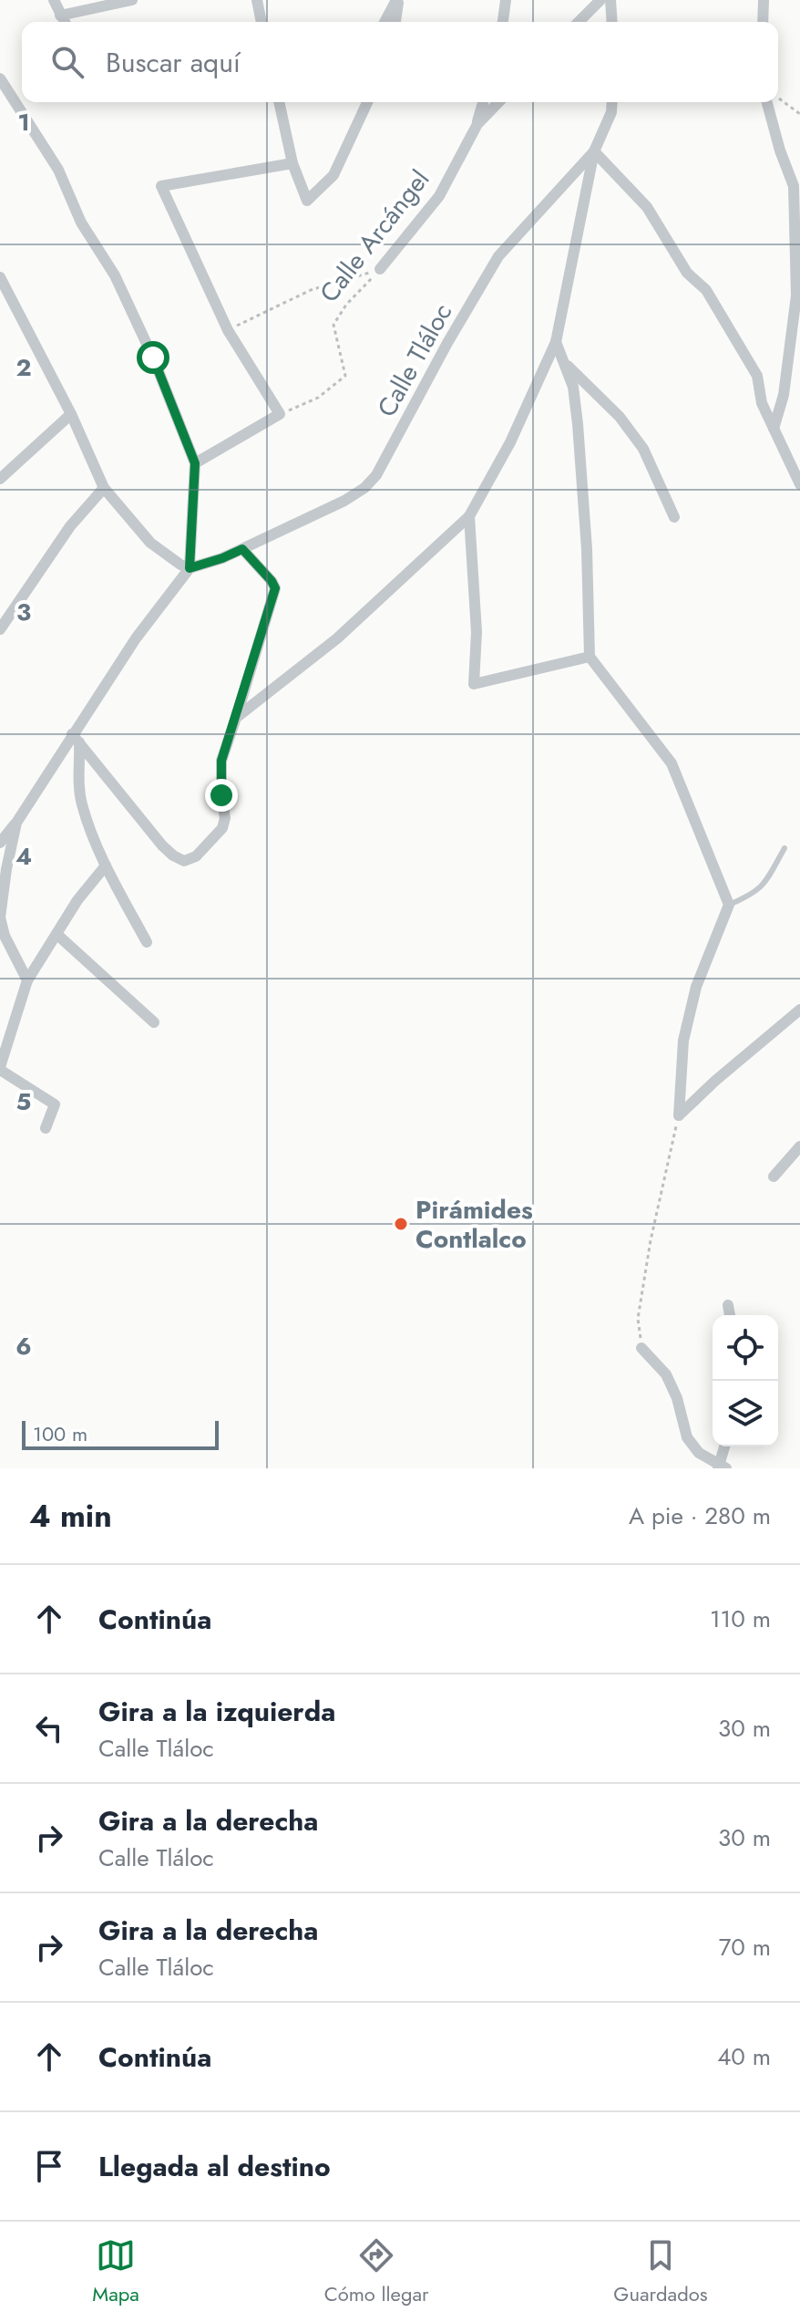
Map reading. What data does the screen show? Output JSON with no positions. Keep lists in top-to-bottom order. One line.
{"streets":{"street":["Calle Arcángel","Calle Tláloc"]},"places":["Pirámides Contlalco"],"scale_bar":"100 m","page":{"search":"Buscar aquí","scale":"100 m","heading":["4 min","A pie · 280 m"],"list":[["Continúa","110 m"],["Gira a la izquierda","Calle Tláloc","30 m"],["Gira a la derecha","Calle Tláloc","30 m"],["Gira a la derecha","Calle Tláloc","70 m"],["Continúa","40 m"],"Llegada al destino"],"nav":["Mapa","Cómo llegar","Guardados"]},"grid":{"rows":["1","2","3","4","5","6"]}}
